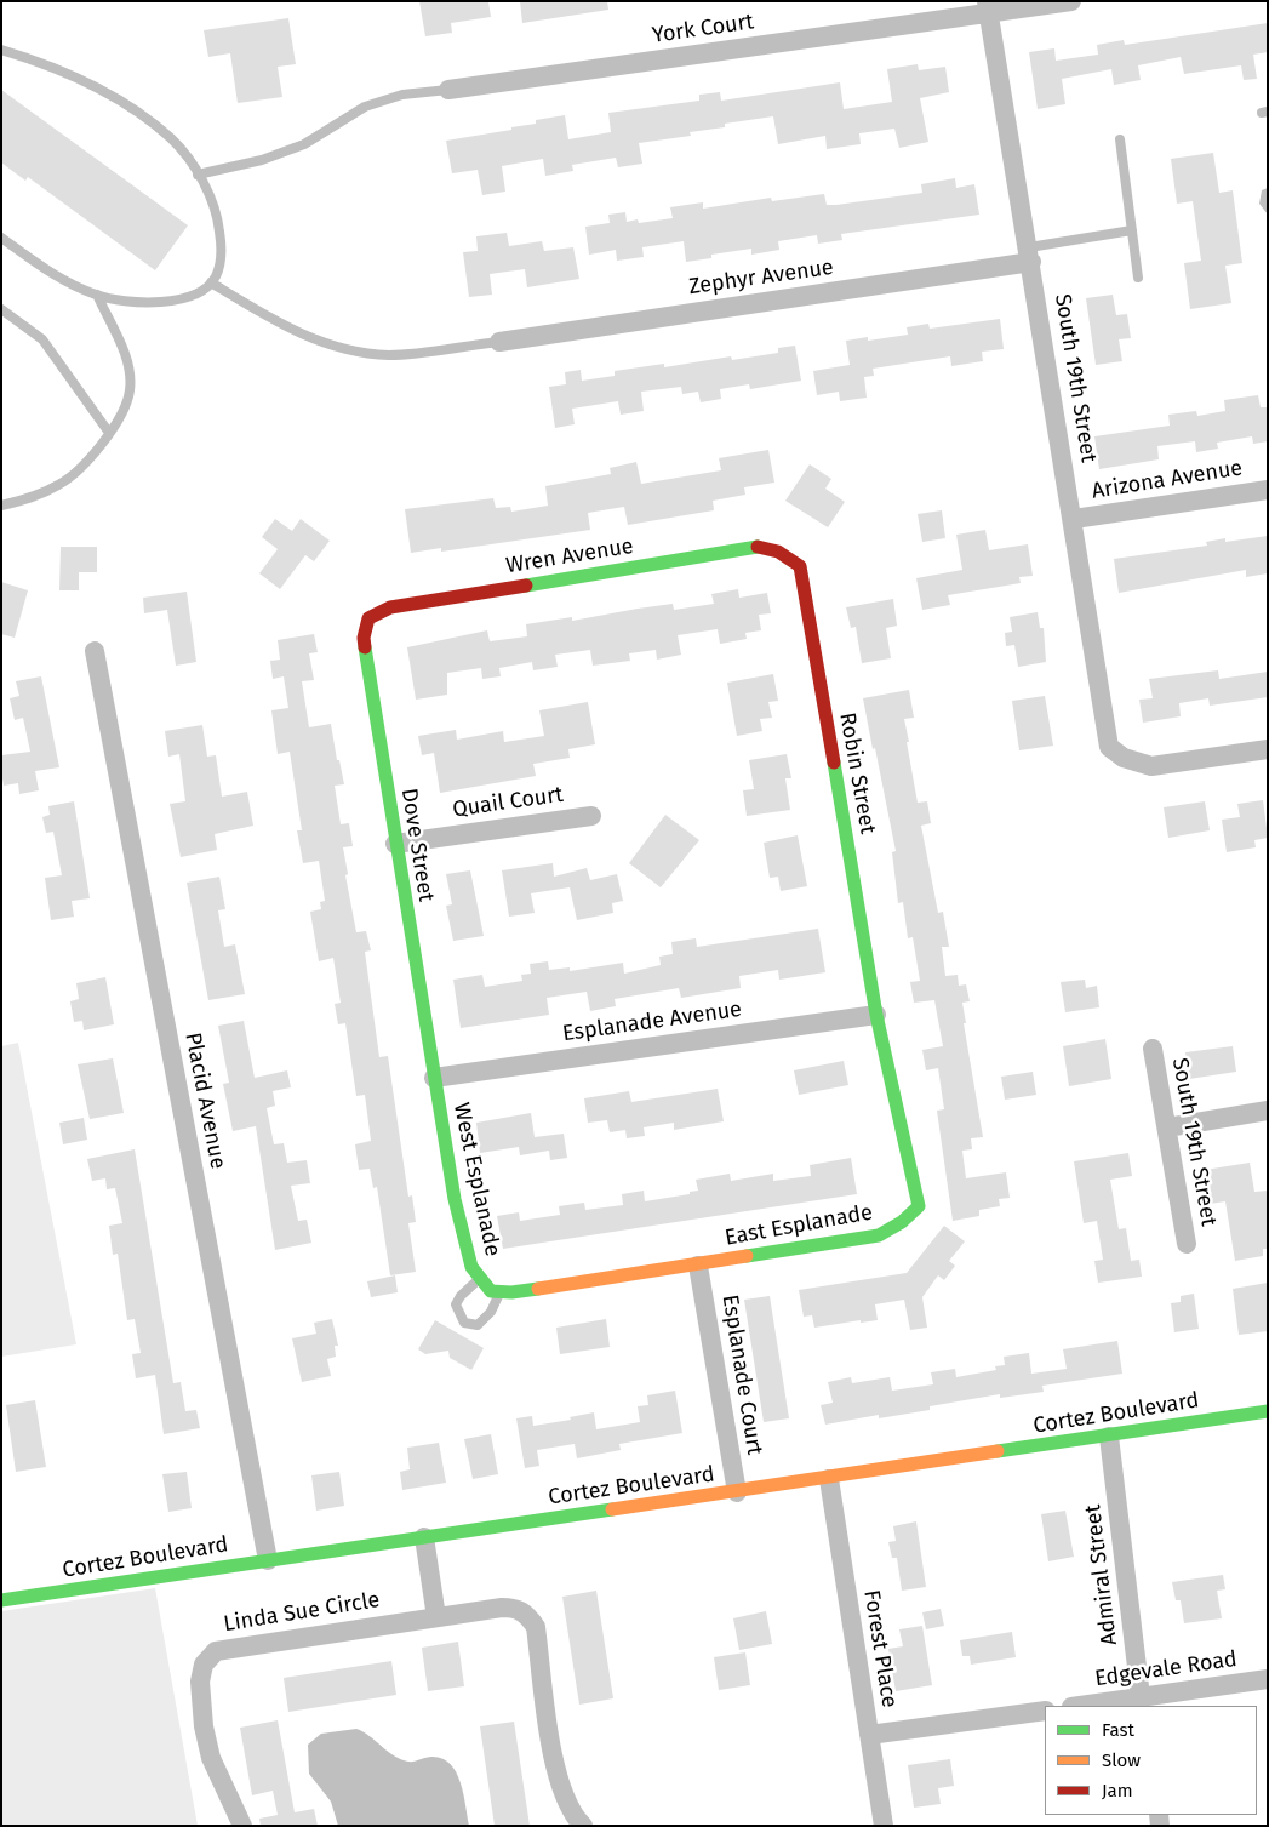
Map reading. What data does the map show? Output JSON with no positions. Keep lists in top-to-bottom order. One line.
{"streets":{"street":["York Court","Zephyr Avenue","South 19th Street","Arizona Avenue","Wren Avenue","Robin Street","Quail Court","Dove Street","Esplanade Avenue","Placid Avenue","West Esplanade","East Esplanade","Esplanade Court","Cortez Boulevard","Admiral Street","Linda Sue Circle","Forest Place","Edgevale Road"]},"crossings":[["York Court","South 19th Street"],["Zephyr Avenue","South 19th Street"],["South 19th Street","Arizona Avenue"],["Wren Avenue","Robin Street"],["Wren Avenue","Dove Street"],["Robin Street","Esplanade Avenue"],["Robin Street","East Esplanade"],["Quail Court","Dove Street"],["Dove Street","Esplanade Avenue"],["Dove Street","West Esplanade"],["Esplanade Avenue","West Esplanade"],["Esplanade Avenue","East Esplanade"],["Placid Avenue","Cortez Boulevard"],["East Esplanade","Esplanade Court"],["Esplanade Court","Cortez Boulevard"],["Cortez Boulevard","Admiral Street"],["Cortez Boulevard","Forest Place"],["Admiral Street","Edgevale Road"]],"legend":["Fast","Slow","Jam"]}
